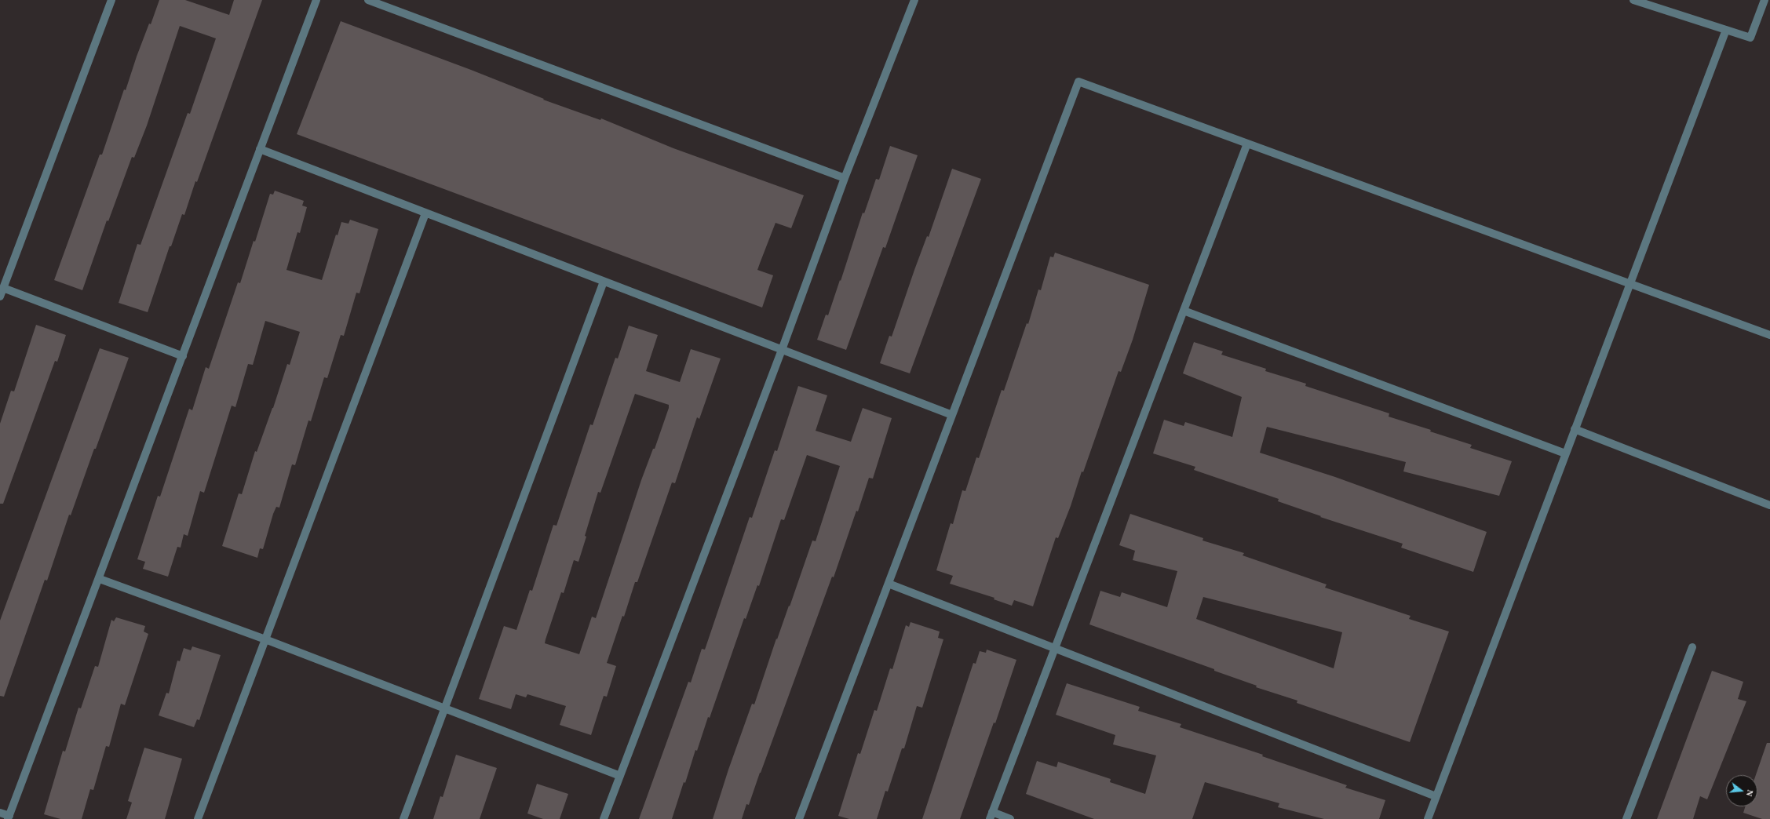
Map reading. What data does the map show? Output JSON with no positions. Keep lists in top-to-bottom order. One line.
{"north":"right"}
